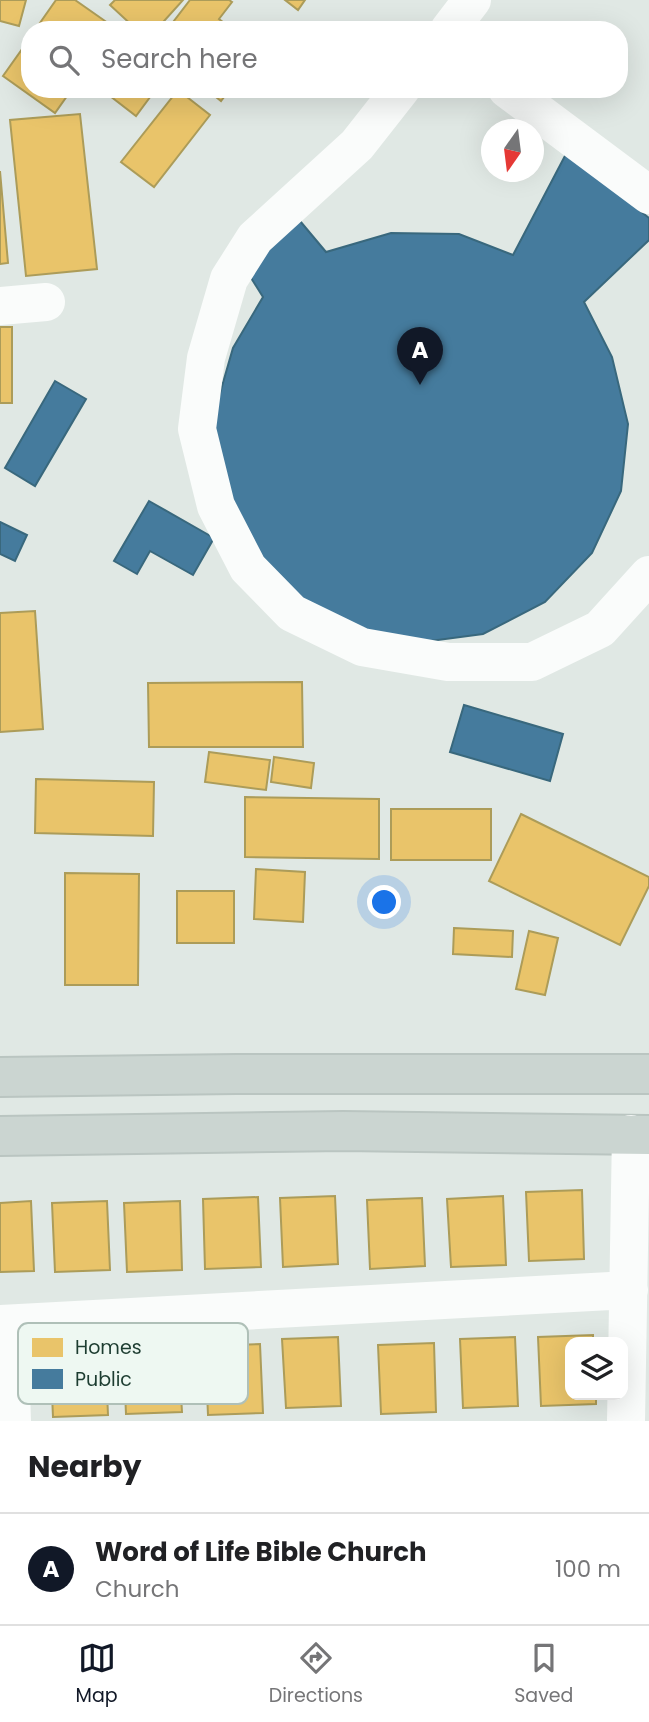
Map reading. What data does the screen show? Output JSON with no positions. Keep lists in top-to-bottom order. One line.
{"legend":["Homes","Public"],"north":"bottom","page":{"search":"Search here","pins":"A","heading":"Nearby","list":[{"mark":"A","name":"Word of Life Bible Church","note":"Church","value":"100 m"}],"nav":["Map","Directions","Saved"]}}
